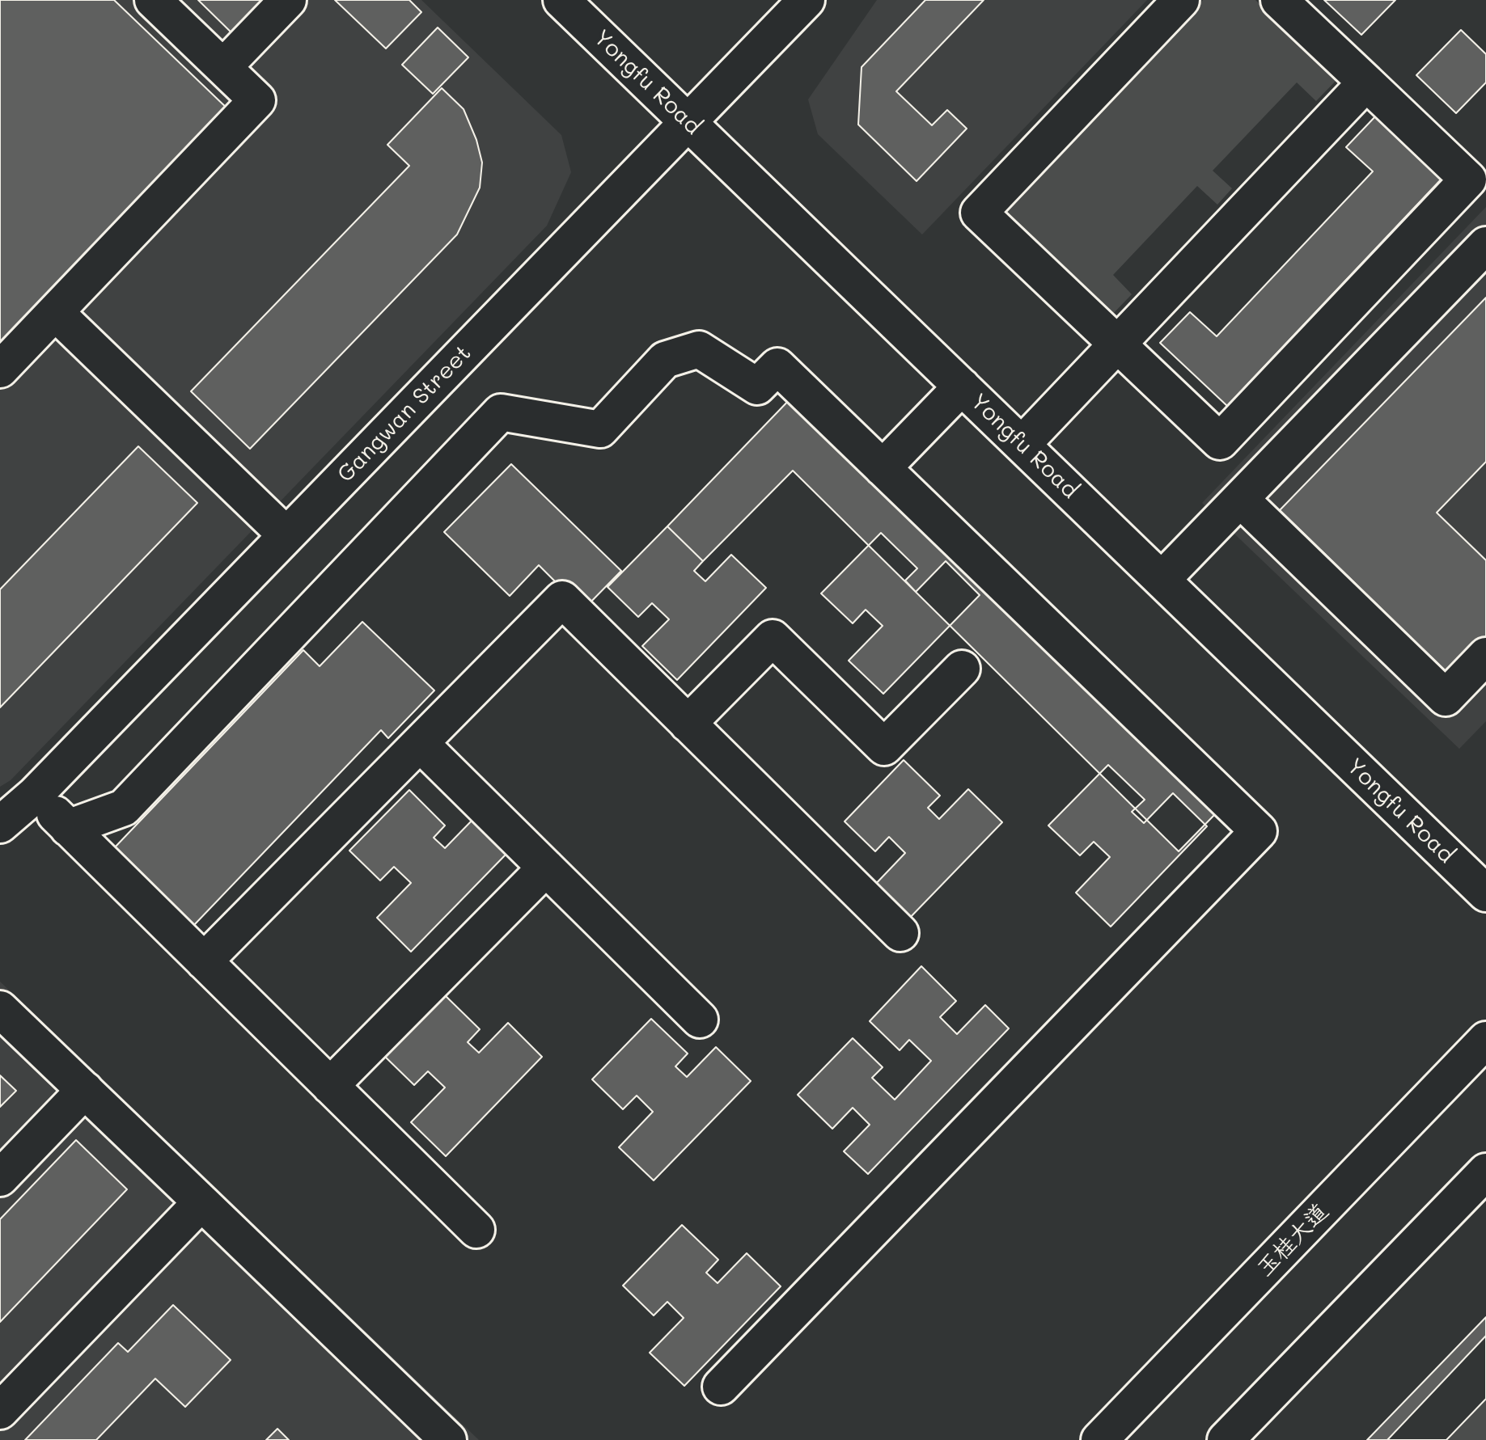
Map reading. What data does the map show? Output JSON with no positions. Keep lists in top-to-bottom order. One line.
{"streets":{"street":["Yongfu Road","Gangwan Street","玉桂大道"]},"crossings":[["Yongfu Road","Gangwan Street"]]}
